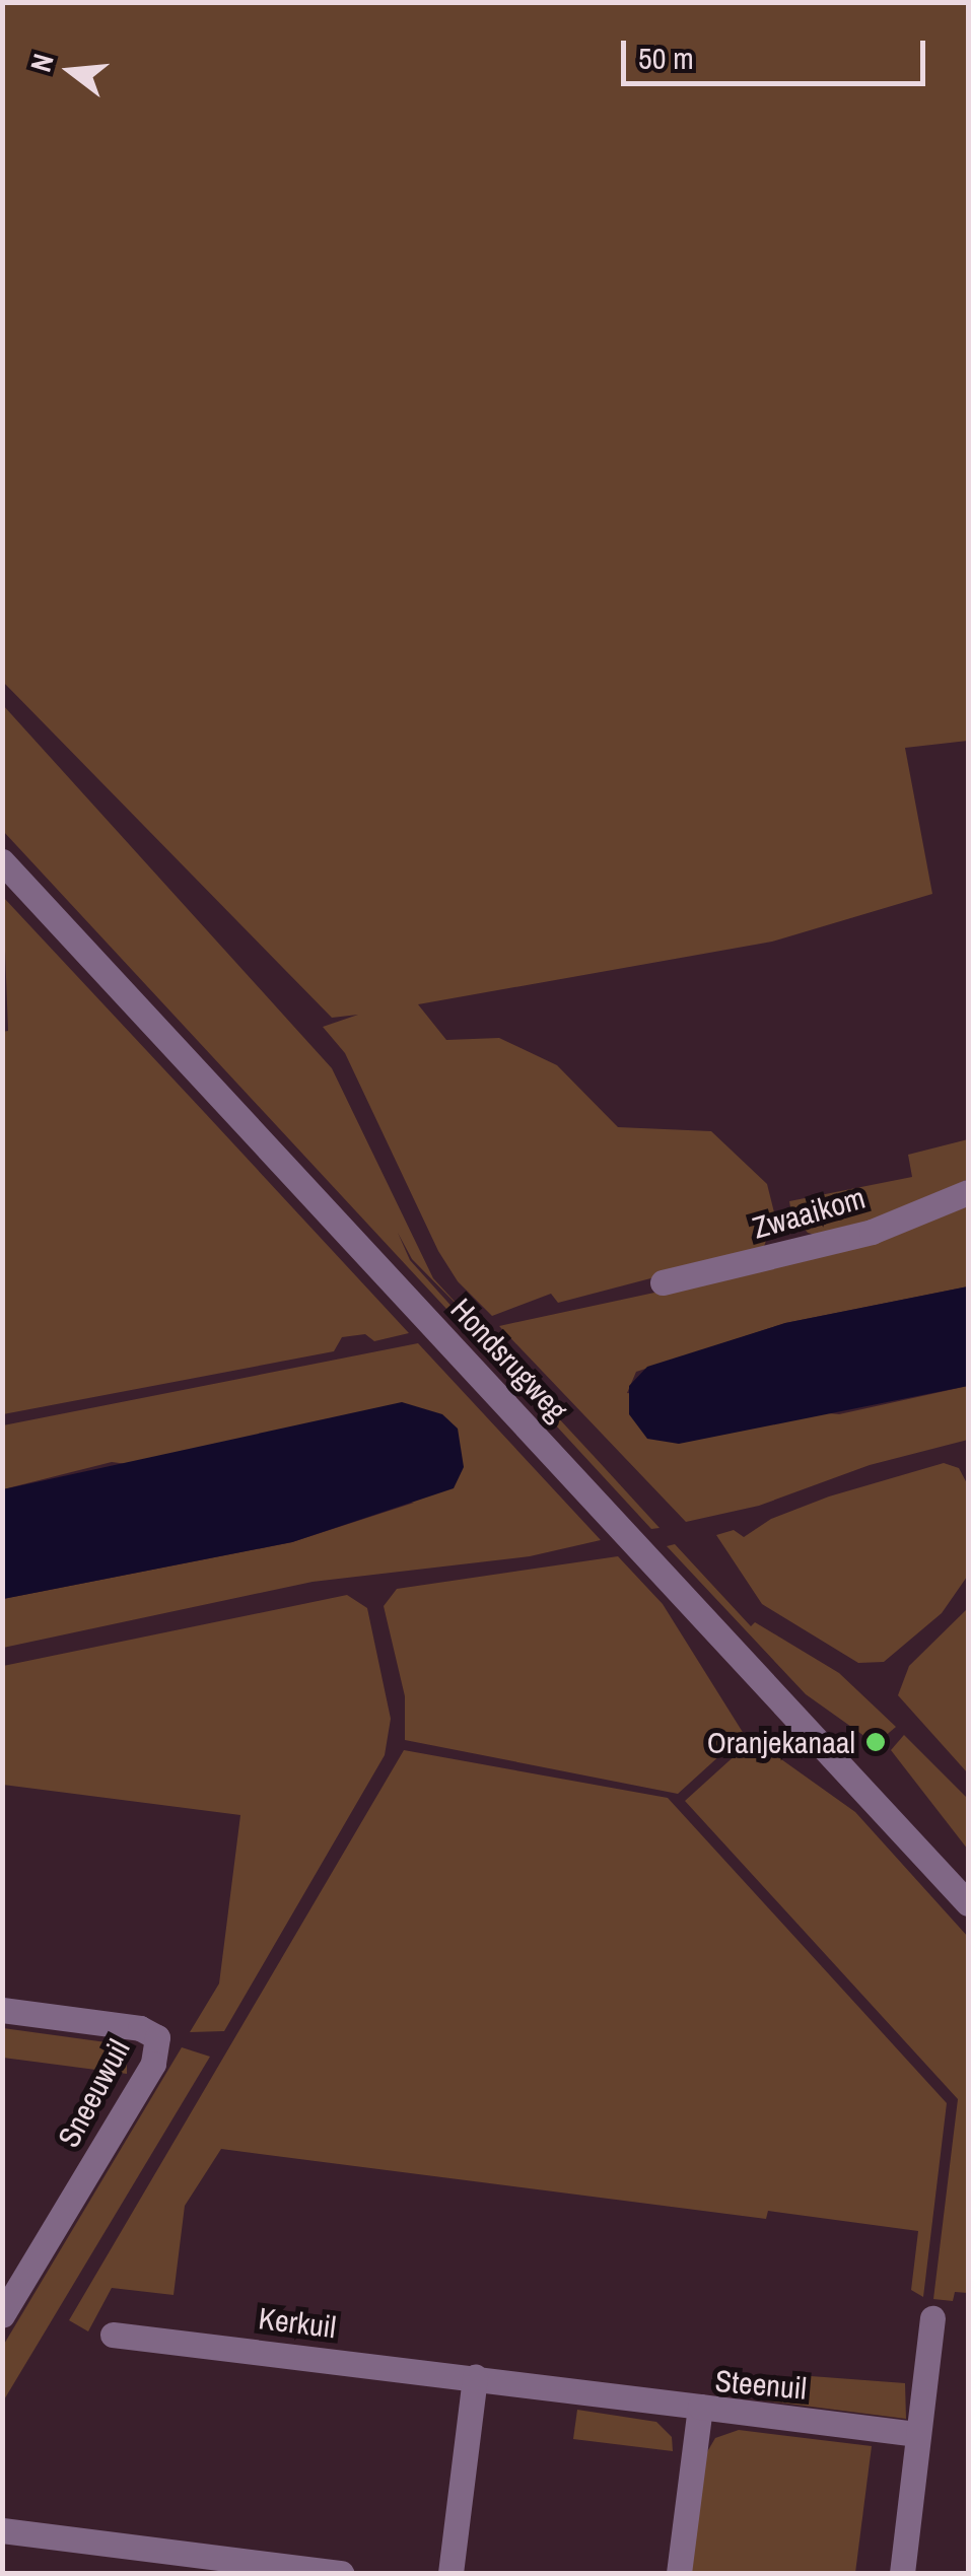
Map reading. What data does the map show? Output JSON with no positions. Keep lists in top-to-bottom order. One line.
{"streets":{"street":["Zwaaikom","Hondsrugweg","Sneeuwuil","Kerkuil","Steenuil"]},"crossings":[["Kerkuil","Steenuil"]],"places":["Oranjekanaal"],"scale_bar":"50 m","north":"left"}
